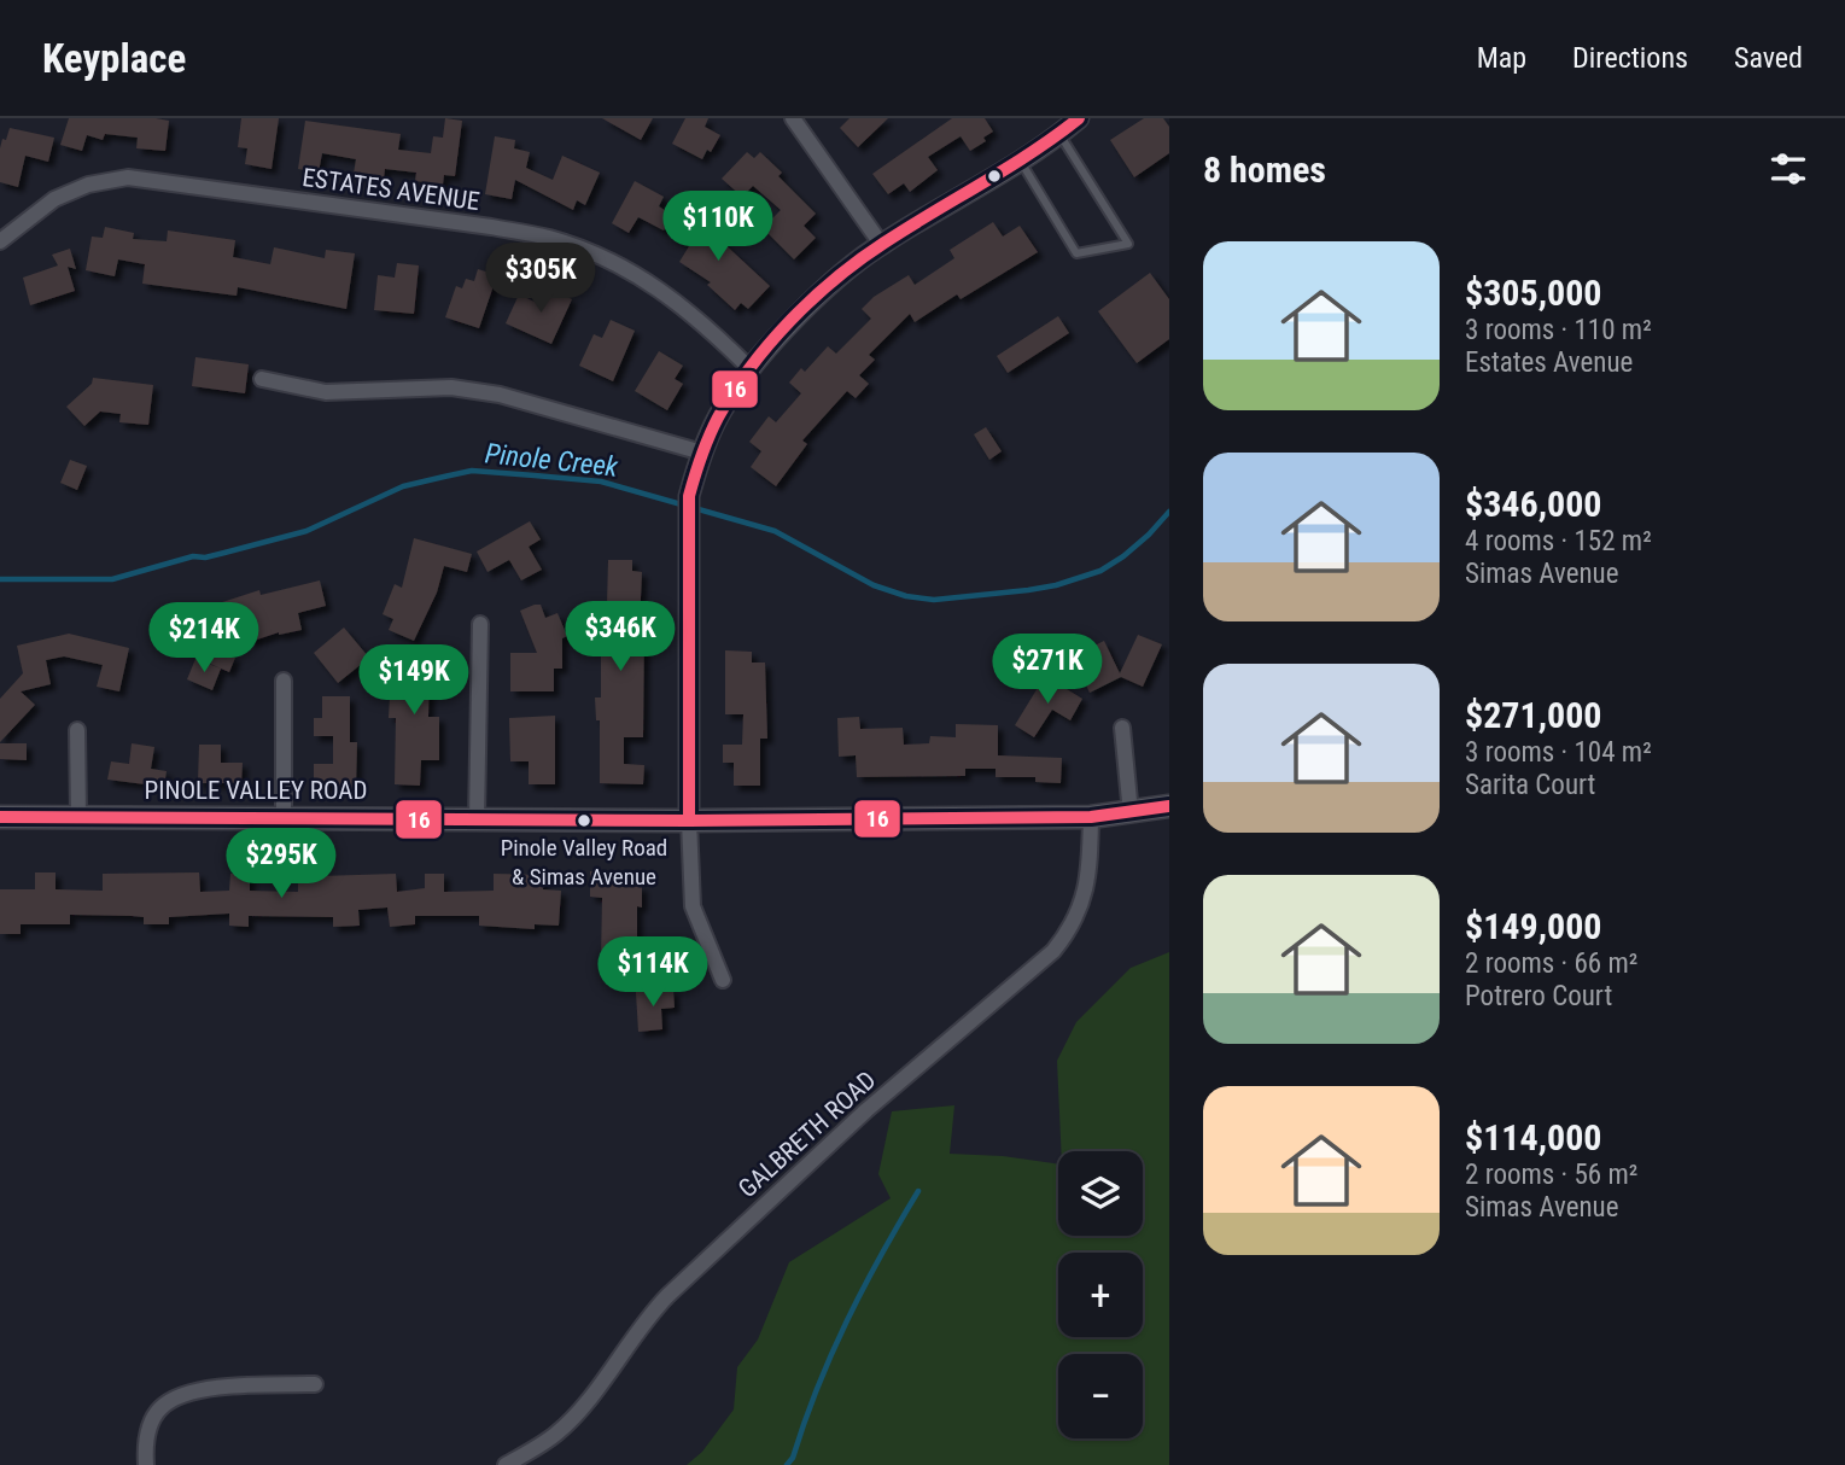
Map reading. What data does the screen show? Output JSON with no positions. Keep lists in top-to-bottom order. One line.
{"streets":{"main road":["PINOLE VALLEY ROAD"],"street":["ESTATES AVENUE","GALBRETH ROAD"]},"crossings":[["PINOLE VALLEY ROAD","GALBRETH ROAD"]],"water":["Pinole Creek"],"places":["Pinole Valley Road & Simas Avenue"],"lines":["transit line 16"],"page":{"header":"Keyplace","nav":["Map","Directions","Saved"],"heading":"8 homes","price":["$110K","$305K","$346K","$214K","$271K","$149K","$295K","$114K"],"list":[{"name":"$305,000","note":"3 rooms · 110 m² · Estates Avenue"},{"name":"$346,000","note":"4 rooms · 152 m² · Simas Avenue"},{"name":"$271,000","note":"3 rooms · 104 m² · Sarita Court"},{"name":"$149,000","note":"2 rooms · 66 m² · Potrero Court"},{"name":"$114,000","note":"2 rooms · 56 m² · Simas Avenue"}],"map_buttons":["+","−"]}}
